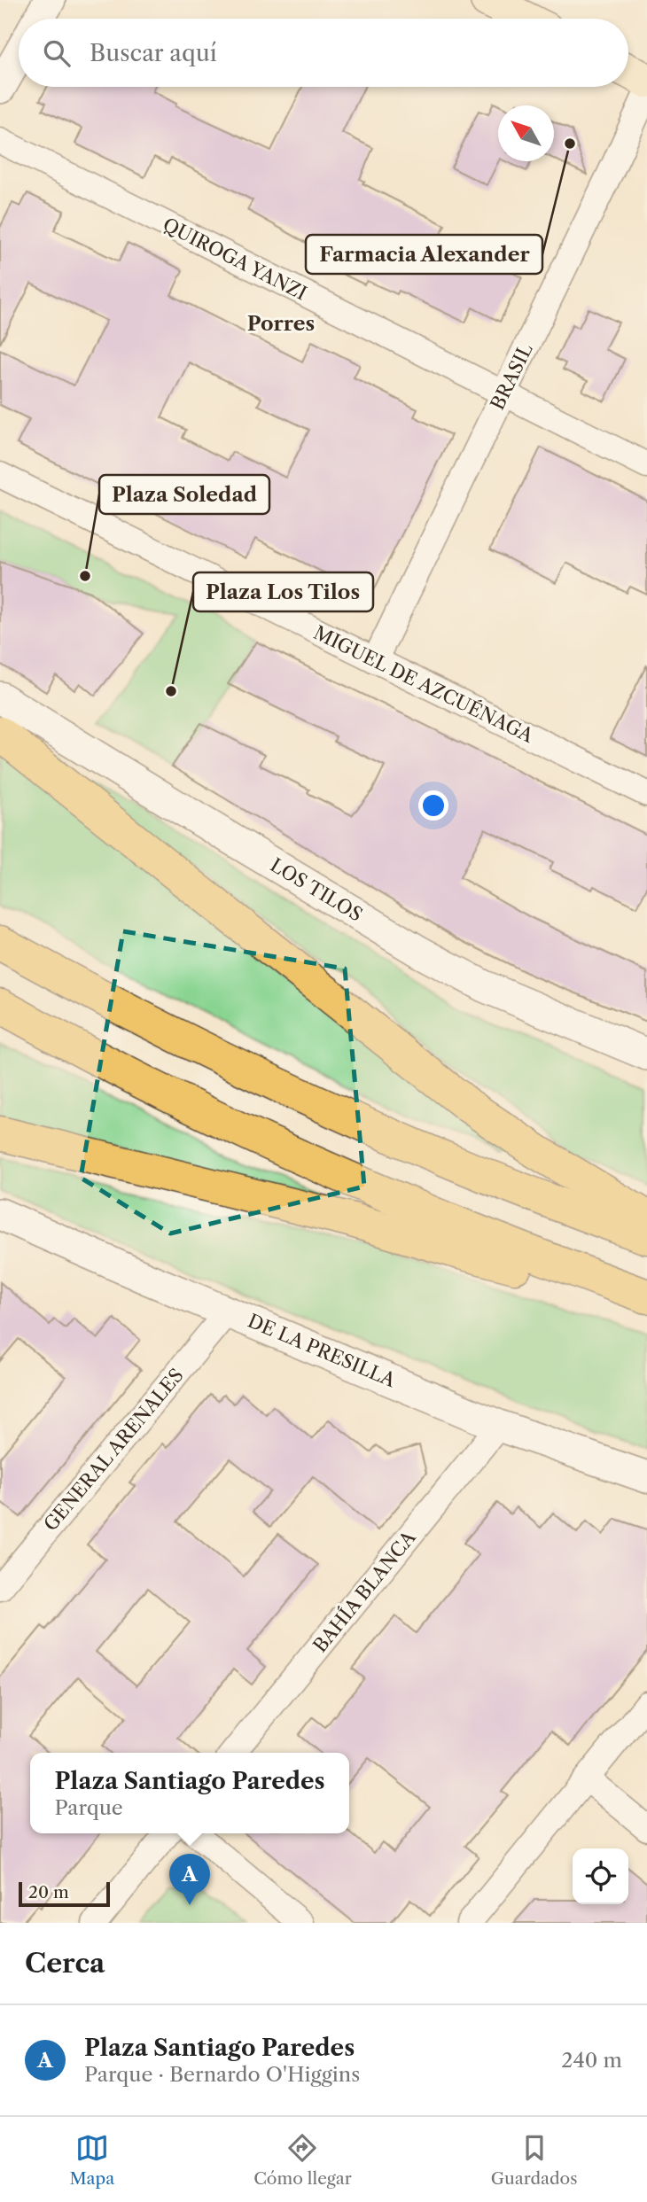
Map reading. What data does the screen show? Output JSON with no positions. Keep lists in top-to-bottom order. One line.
{"streets":{"street":["QUIROGA YANZI","BRASIL","MIGUEL DE AZCUÉNAGA","LOS TILOS","DE LA PRESILLA","GENERAL ARENALES","BAHÍA BLANCA"]},"crossings":[["QUIROGA YANZI","BRASIL"],["BRASIL","MIGUEL DE AZCUÉNAGA"],["DE LA PRESILLA","GENERAL ARENALES"],["DE LA PRESILLA","BAHÍA BLANCA"]],"districts":["Porres"],"places":["Farmacia Alexander","Plaza Soledad","Plaza Los Tilos"],"scale_bar":"20 m","north":"top left","page":{"search":"Buscar aquí","popup":["Plaza Santiago Paredes","Parque"],"pins":"A","scale":"20 m","heading":"Cerca","list":[{"mark":"A","name":"Plaza Santiago Paredes","note":"Parque · Bernardo O'Higgins","value":"240 m"}],"nav":["Mapa","Cómo llegar","Guardados"]}}
